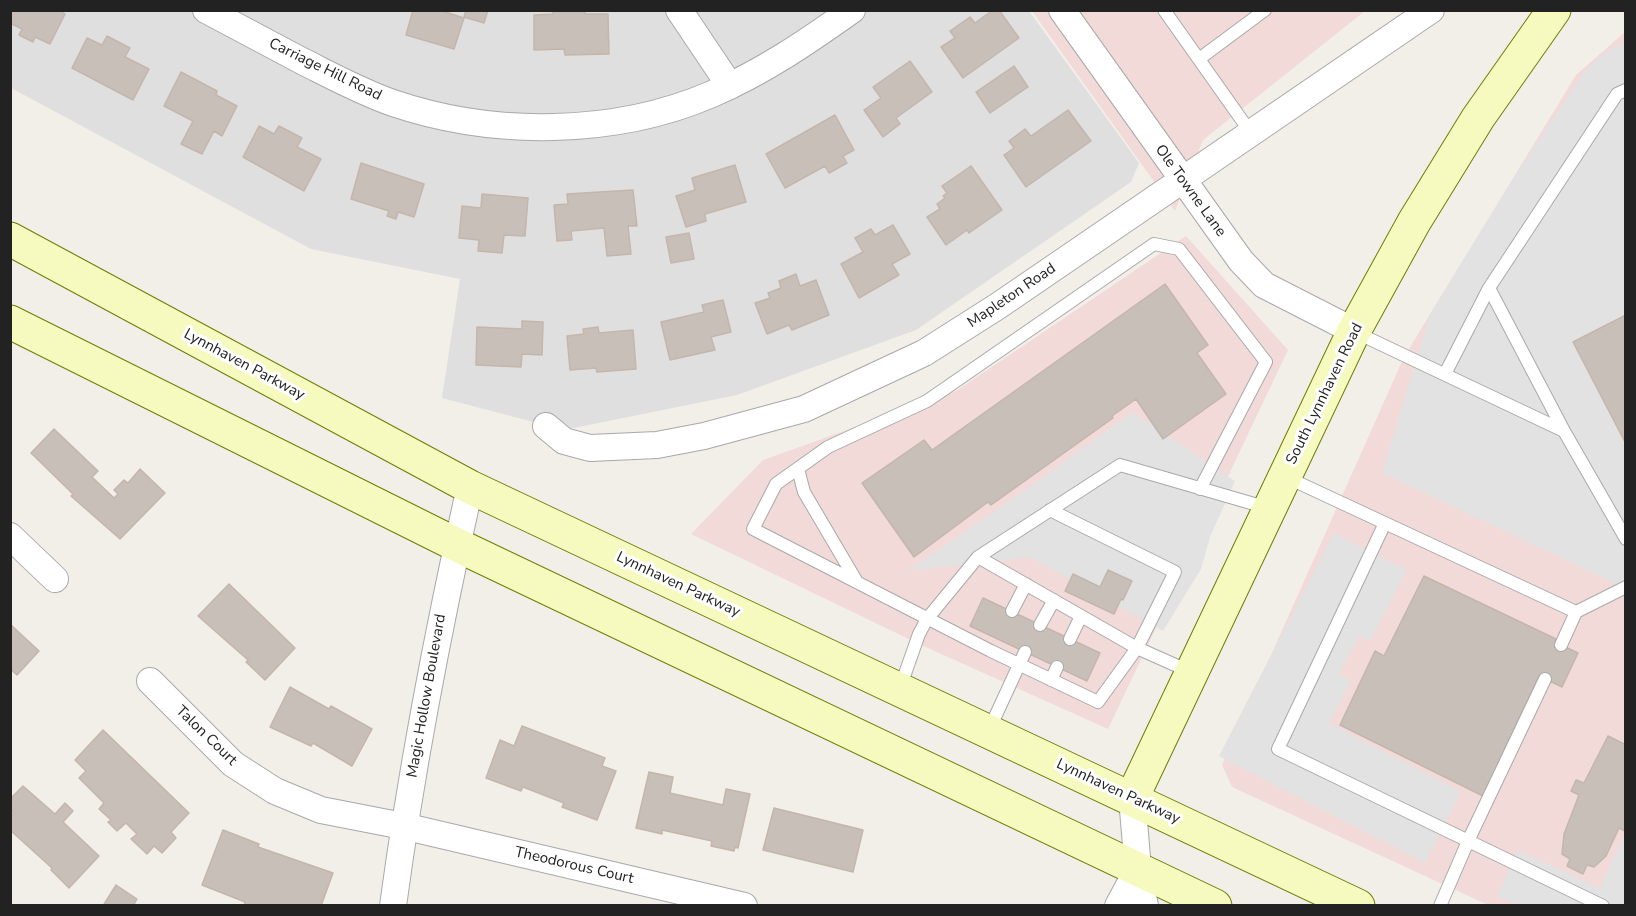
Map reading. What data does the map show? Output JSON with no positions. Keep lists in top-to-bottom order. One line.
{"streets":{"main road":["Lynnhaven Parkway","South Lynnhaven Road"],"street":["Carriage Hill Road","Ole Towne Lane","Mapleton Road","Magic Hollow Boulevard","Talon Court","Theodorous Court"]},"crossings":[["Ole Towne Lane","Mapleton Road"],["Ole Towne Lane","South Lynnhaven Road"],["Lynnhaven Parkway","South Lynnhaven Road"],["Lynnhaven Parkway","Magic Hollow Boulevard"],["Magic Hollow Boulevard","Talon Court"],["Magic Hollow Boulevard","Theodorous Court"],["Talon Court","Theodorous Court"]]}
